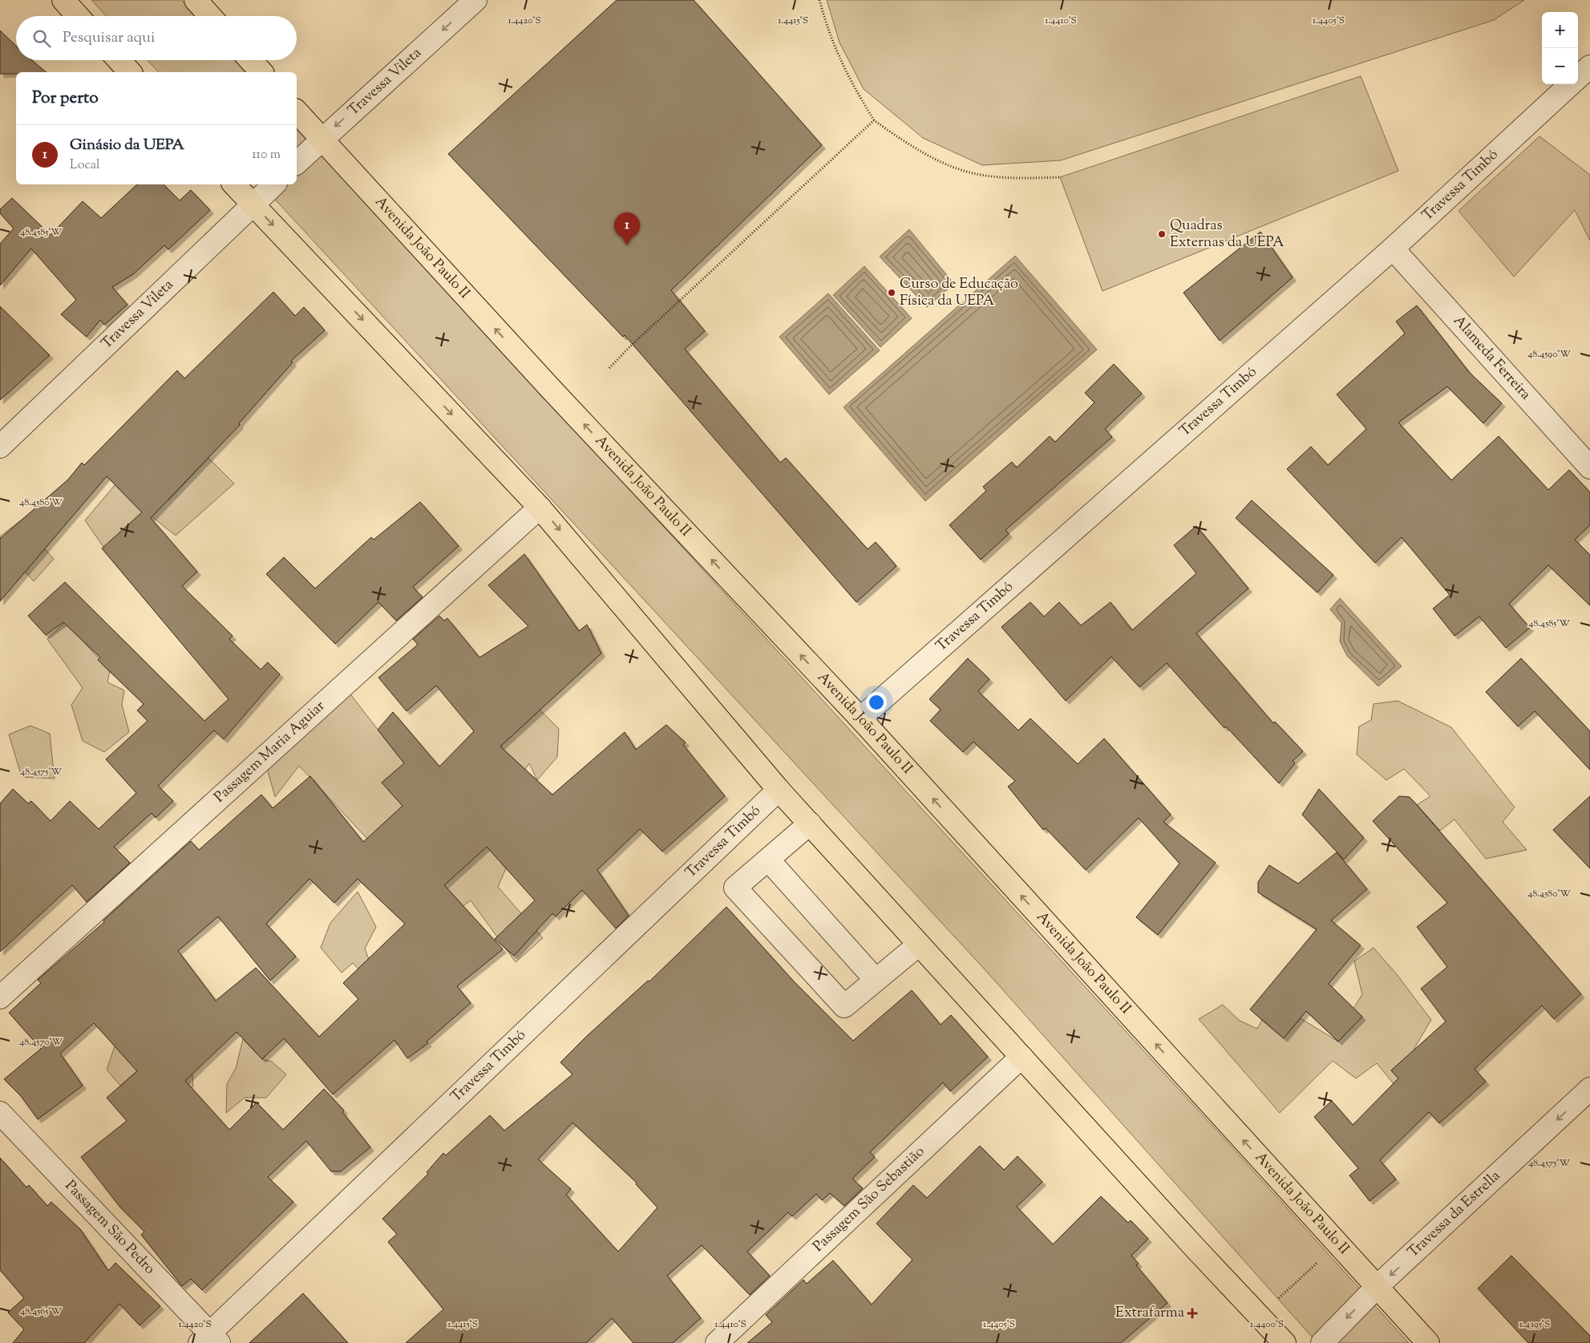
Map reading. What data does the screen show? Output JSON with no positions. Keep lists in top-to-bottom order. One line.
{"streets":{"main road":["Avenida João Paulo II"],"street":["Travessa Vileta","Travessa Timbó","Alameda Ferreira","Passagem Maria Aguiar","Passagem São Sebastião","Travessa da Estrella","Passagem São Pedro"]},"crossings":[["Travessa Vileta","Avenida João Paulo II"],["Travessa Timbó","Avenida João Paulo II"],["Travessa Timbó","Alameda Ferreira"],["Travessa Timbó","Passagem São Pedro"],["Avenida João Paulo II","Travessa da Estrella"]],"one_way":["Travessa da Estrella"],"places":{"other":["Quadras Externas da UEPA","Curso de Educação Física da UEPA"],"health":["Extrafarma"]},"page":{"map_buttons":["+","−"],"search":"Pesquisar aqui","heading":"Por perto","list":[{"mark":"1","name":"Ginásio da UEPA","note":"Local","value":"110 m"}],"pins":"1"},"coordinates":["1.4420°S","1.4415°S","1.4410°S","1.4405°S","48.4585°W","48.4590°W","48.4580°W","48.4575°W","48.4570°W","48.4565°W","1.4400°S","1.4395°S"]}
